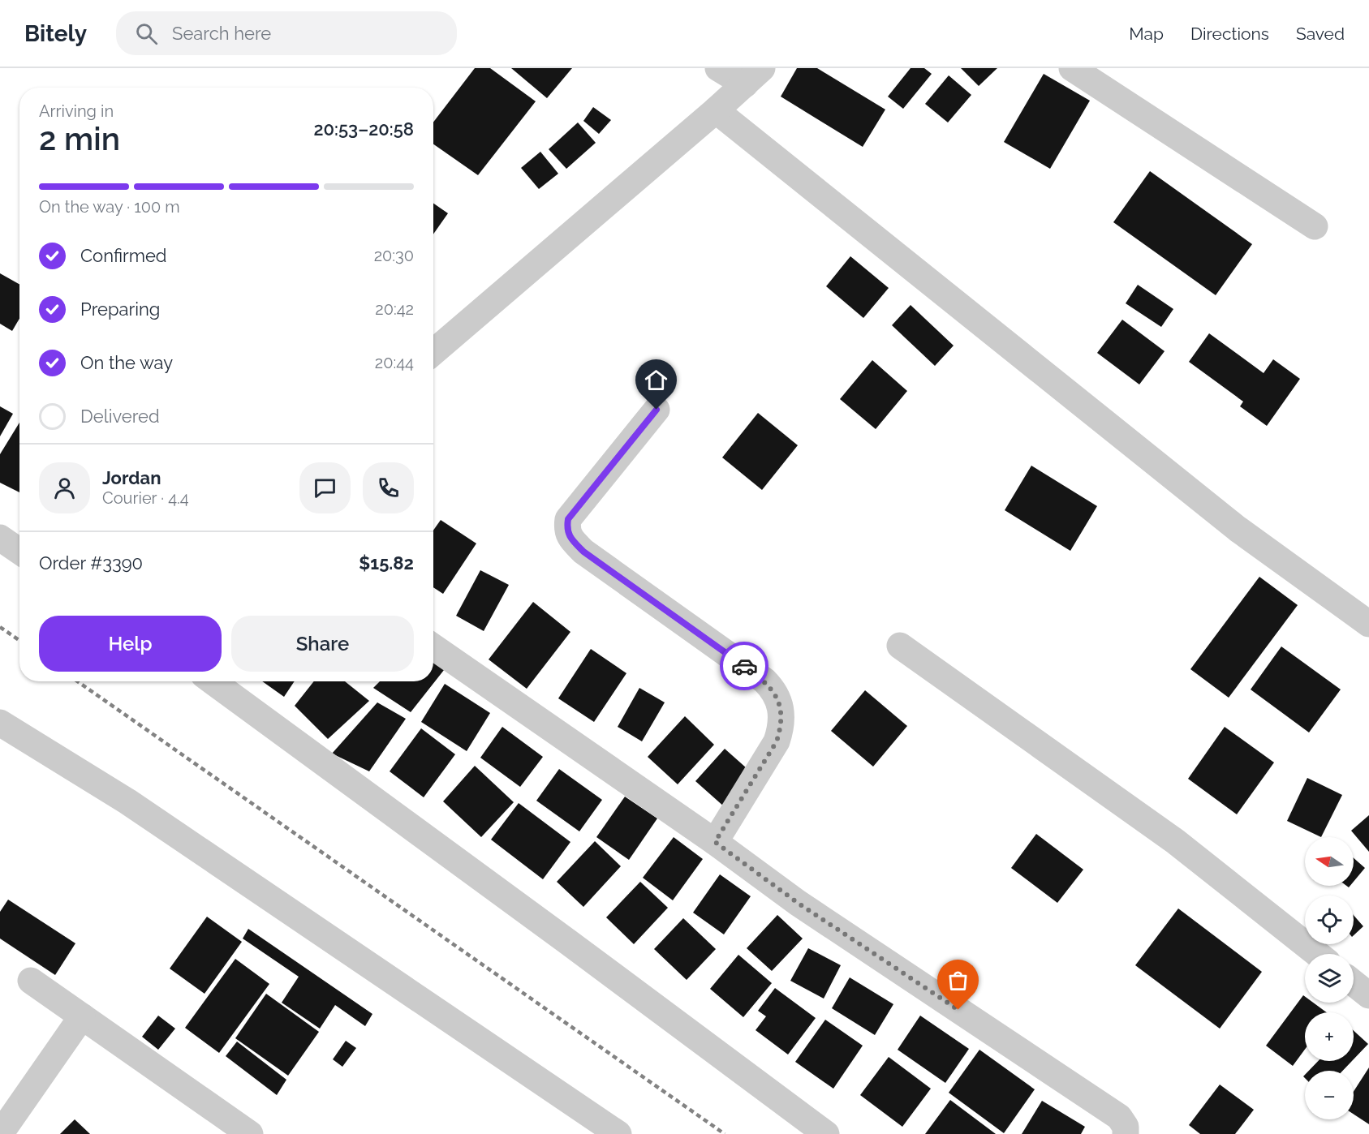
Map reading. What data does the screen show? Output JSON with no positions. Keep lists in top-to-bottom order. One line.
{"north":"left","page":{"header":"Bitely","search":"Search here","nav":["Map","Directions","Saved"],"heading":["2 min","Arriving in","20:53–20:58"],"panel":["Jordan","Courier · 4.4","Order #3390","$15.82"],"bar":"On the way · 100 m","list":[["Confirmed","20:30"],["Preparing","20:42"],["On the way","20:44"],"Delivered"],"buttons":["Help","Share"],"map_buttons":["+","−"]}}
